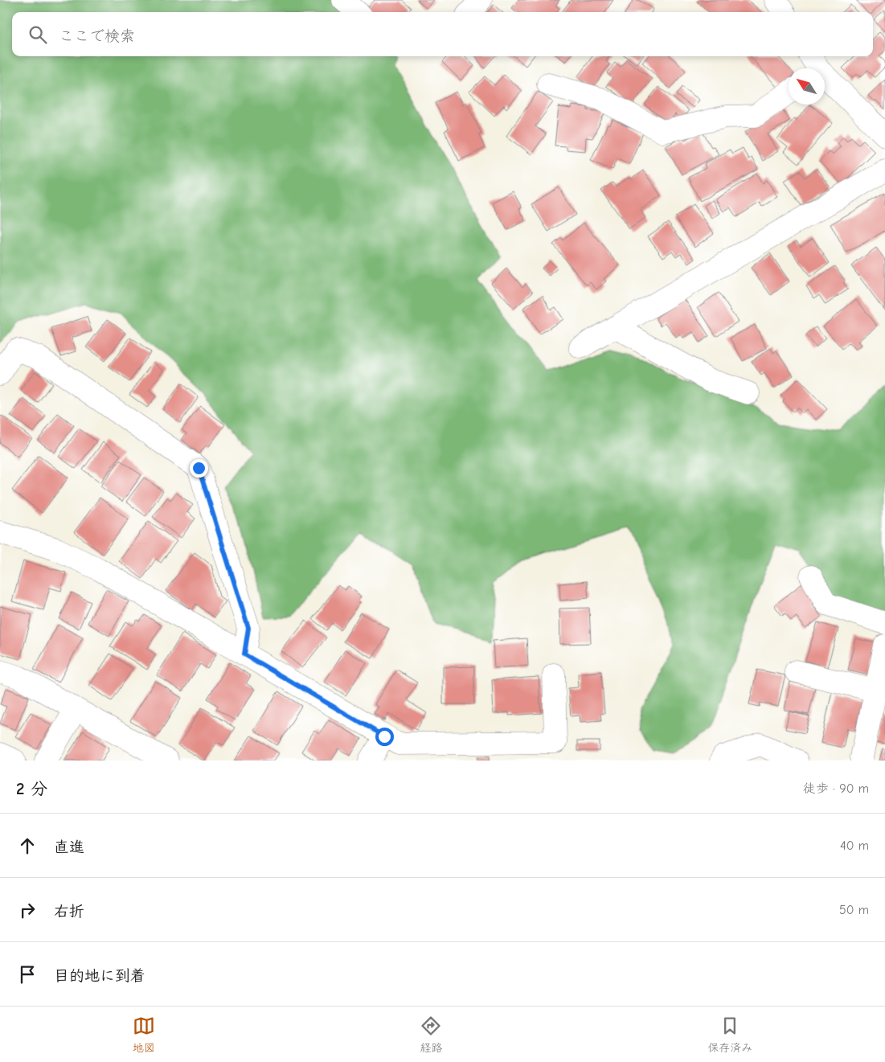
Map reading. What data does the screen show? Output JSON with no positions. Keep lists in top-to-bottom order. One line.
{"north":"top left","page":{"search":"ここで検索","heading":["2 分","徒歩 · 90 m"],"list":[["直進","40 m"],["右折","50 m"],"目的地に到着"],"nav":["地図","経路","保存済み"]}}
